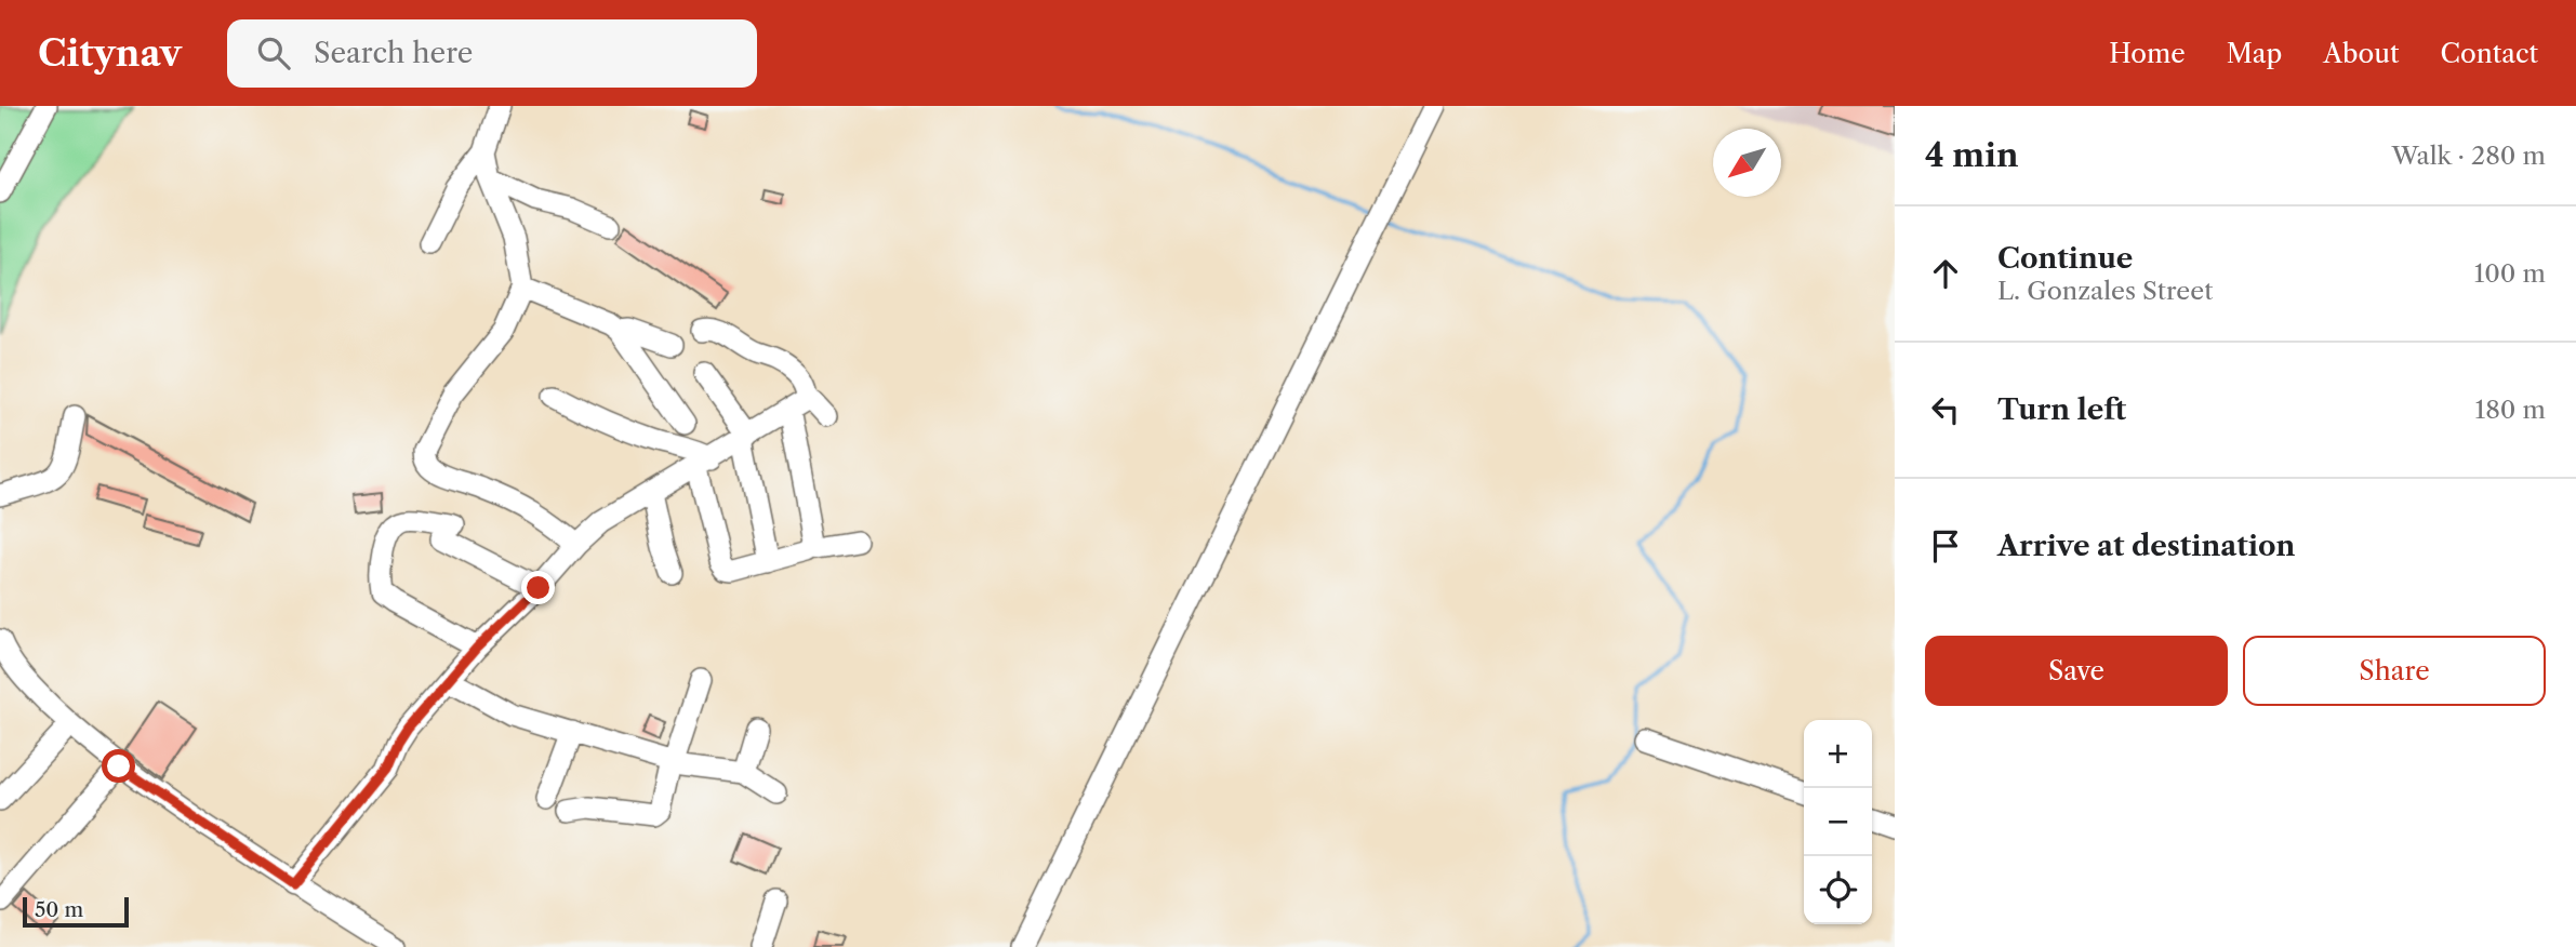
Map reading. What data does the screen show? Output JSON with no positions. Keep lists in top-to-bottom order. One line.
{"scale_bar":"50 m","north":"bottom left","page":{"header":"Citynav","search":"Search here","nav":["Home","Map","About","Contact"],"heading":["4 min","Walk · 280 m"],"list":[["Continue","L. Gonzales Street","100 m"],["Turn left","180 m"],"Arrive at destination"],"buttons":["Save","Share"],"map_buttons":["+","−"],"scale":"50 m"}}
